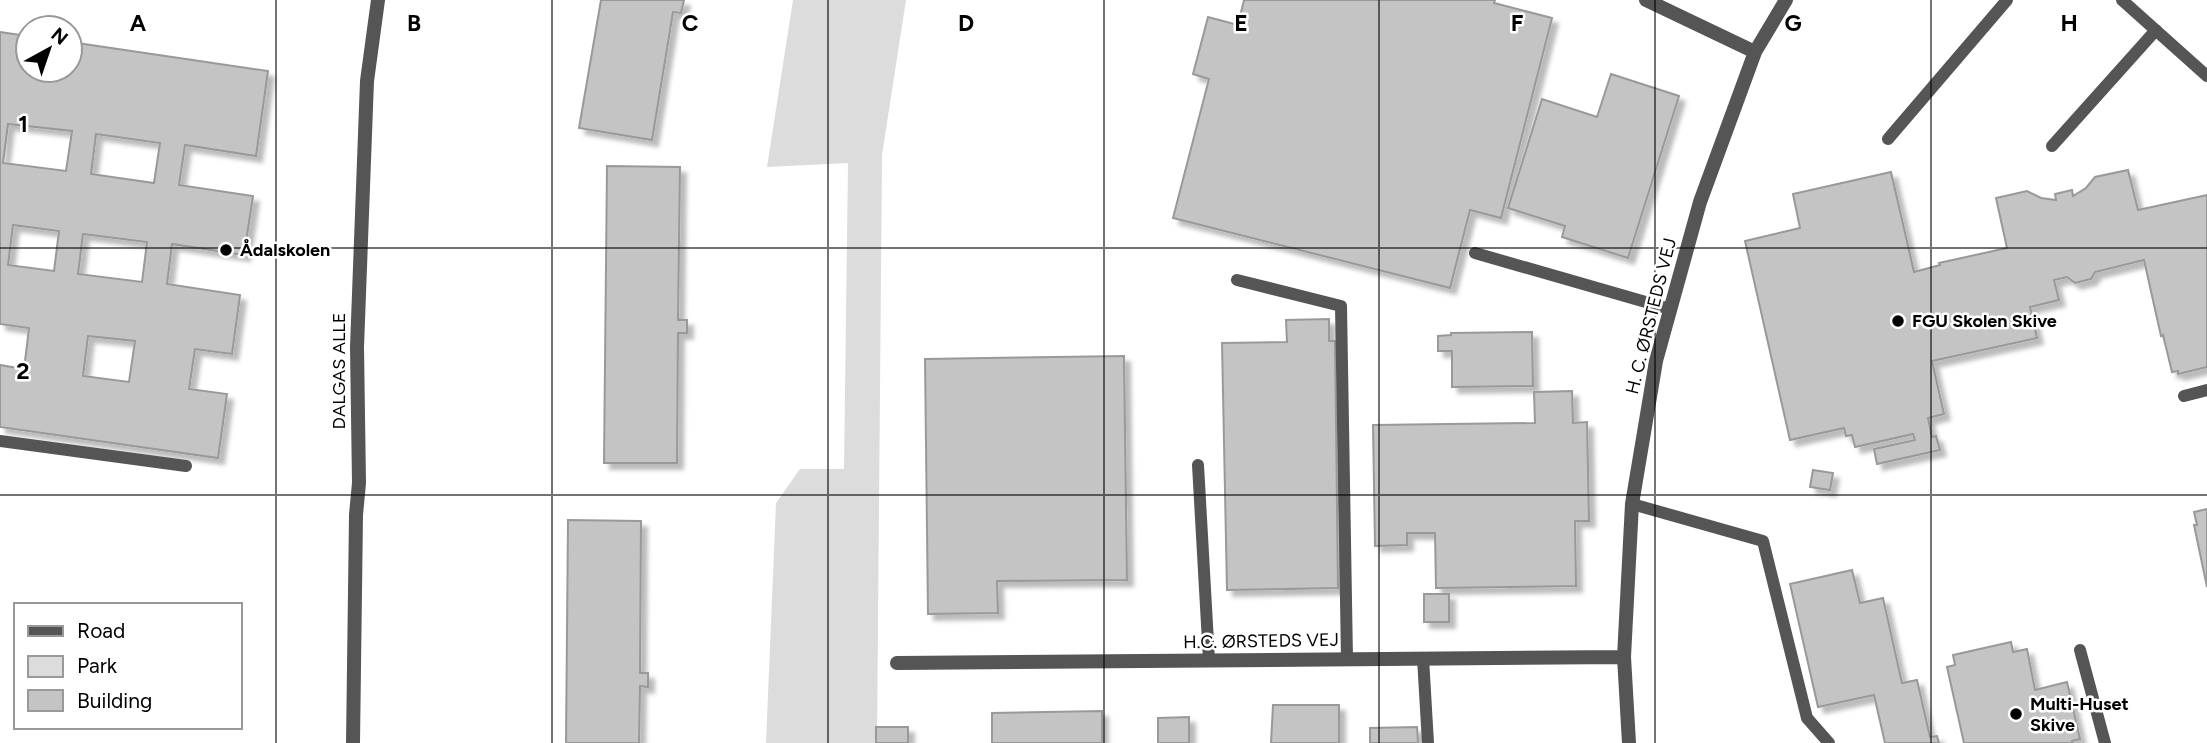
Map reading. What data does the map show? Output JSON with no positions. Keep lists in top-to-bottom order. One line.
{"streets":{"street":["H. C. ØRSTEDS VEJ","DALGAS ALLE","H.C. ØRSTEDS VEJ"]},"crossings":[["H. C. ØRSTEDS VEJ","H.C. ØRSTEDS VEJ"]],"places":["Ådalskolen","FGU Skolen Skive","Multi-Huset Skive"],"legend":["Road","Park","Building"],"north":"top right","grid":{"columns":["A","B","C","D","E","F","G","H"],"rows":["1","2"]}}
